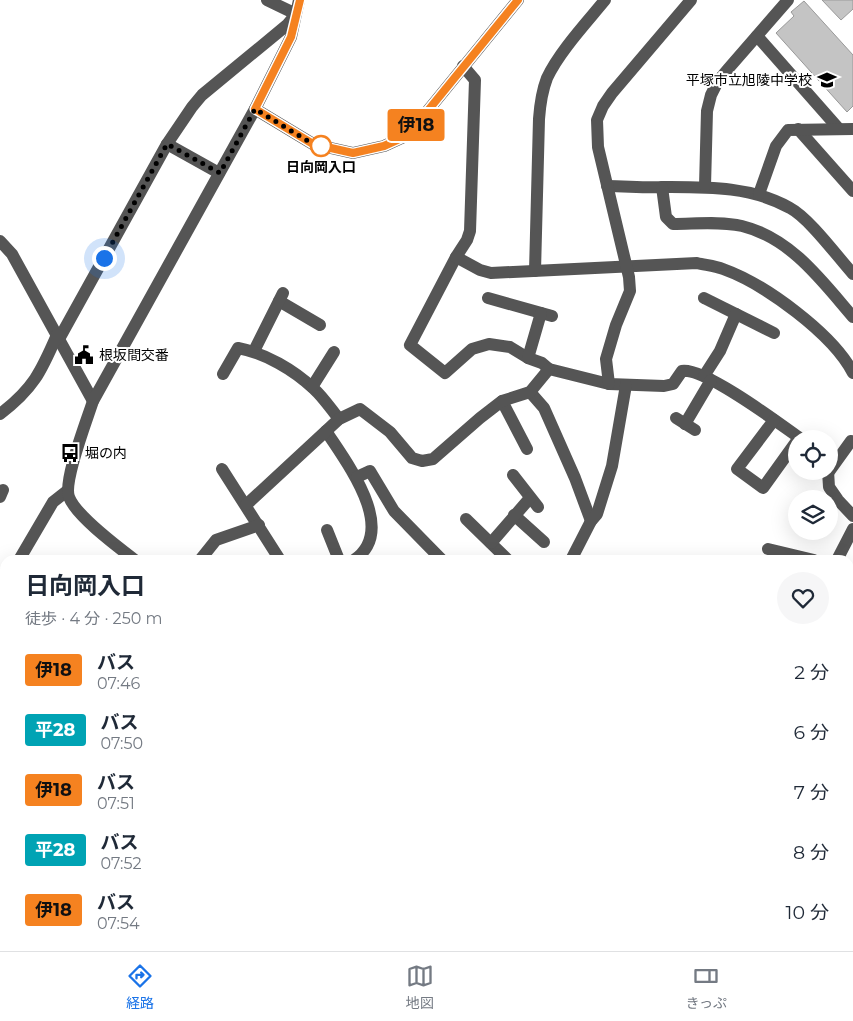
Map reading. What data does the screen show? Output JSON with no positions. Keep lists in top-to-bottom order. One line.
{"places":{"school or university":["平塚市立旭陵中学校"],"other":["日向岡入口"],"public building":["根坂間交番"],"bus stop":["堀の内"]},"lines":["bus line 伊18"],"page":{"on_map":"伊18","heading":["日向岡入口","徒歩 · 4 分 · 250 m"],"list":[{"mark":"伊18","name":"バス","note":"07:46","value":"2 分"},{"mark":"平28","name":"バス","note":"07:50","value":"6 分"},{"mark":"伊18","name":"バス","note":"07:51","value":"7 分"},{"mark":"平28","name":"バス","note":"07:52","value":"8 分"},{"mark":"伊18","name":"バス","note":"07:54","value":"10 分"}],"tabs":["経路","地図","きっぷ"]}}
